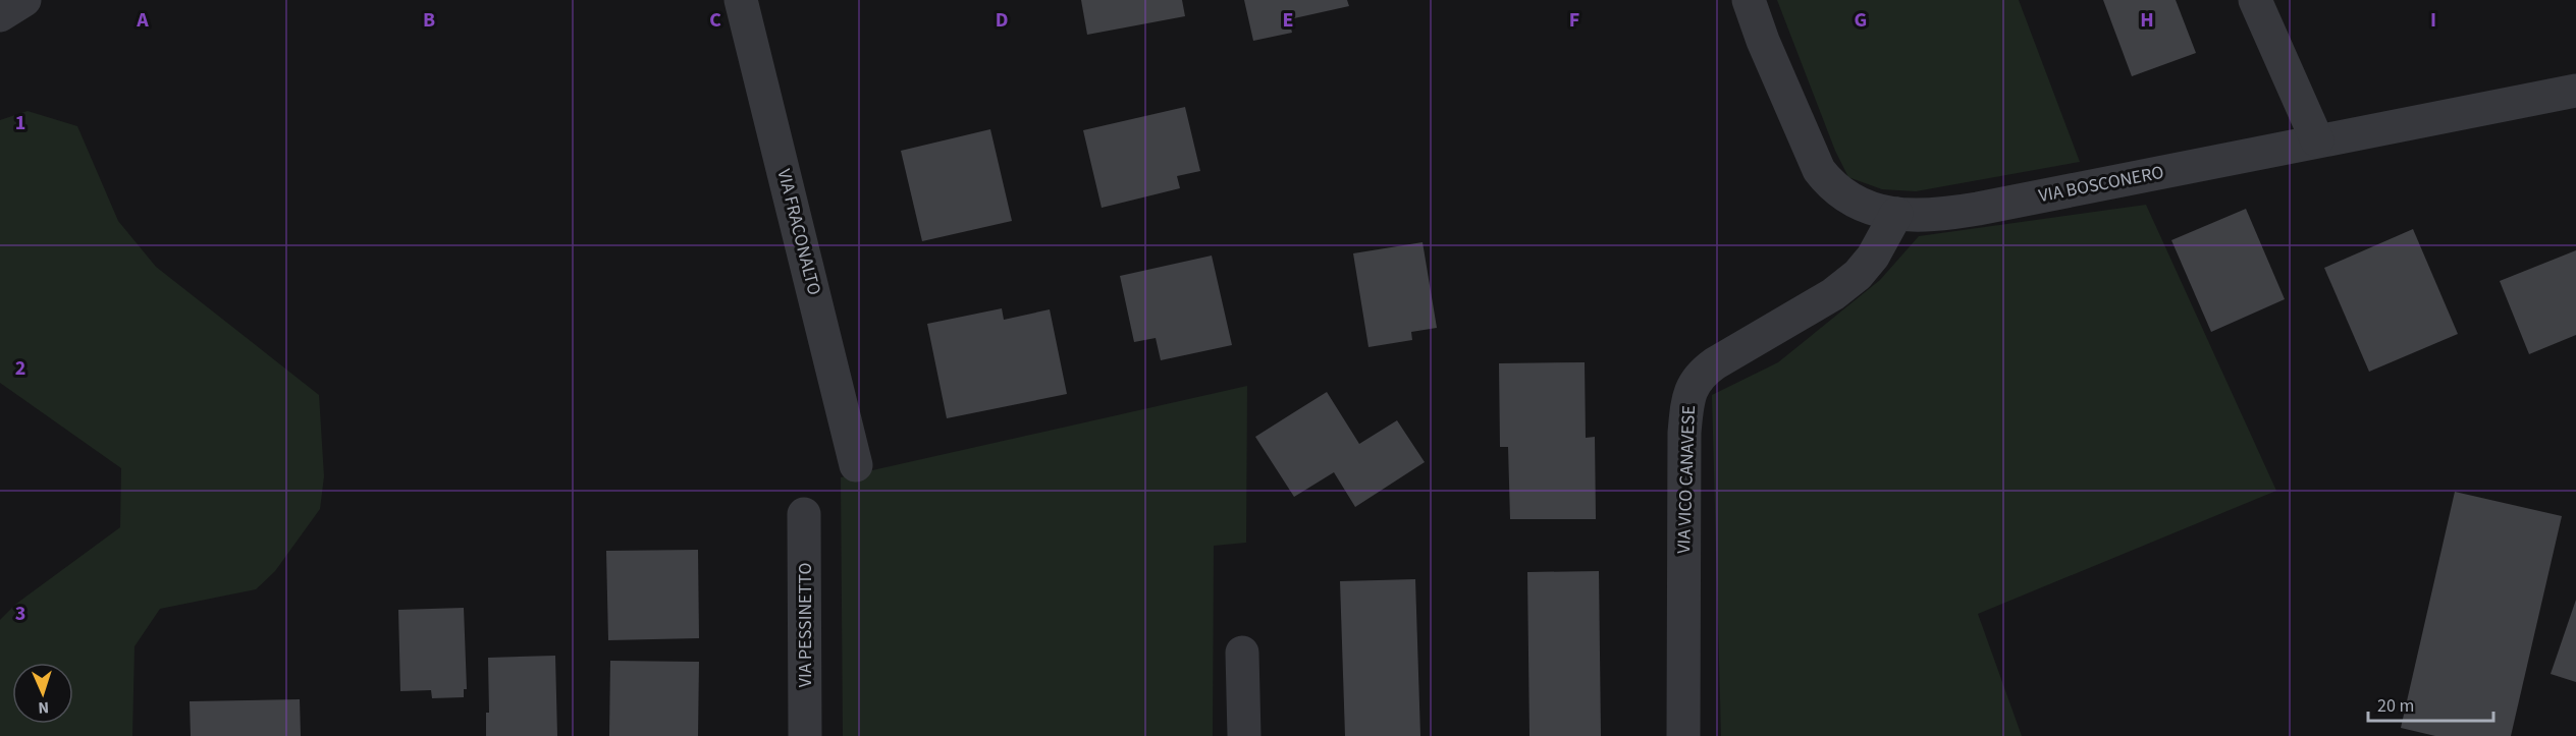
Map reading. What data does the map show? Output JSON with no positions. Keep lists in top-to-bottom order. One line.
{"streets":{"street":["VIA BOSCONERO","VIA FRACONALTO","VIA VICO CANAVESE","VIA PESSINETTO"]},"crossings":[["VIA BOSCONERO","VIA VICO CANAVESE"]],"scale_bar":"20 m","north":"bottom","grid":{"columns":["A","B","C","D","E","F","G","H","I"],"rows":["1","2","3"]}}
